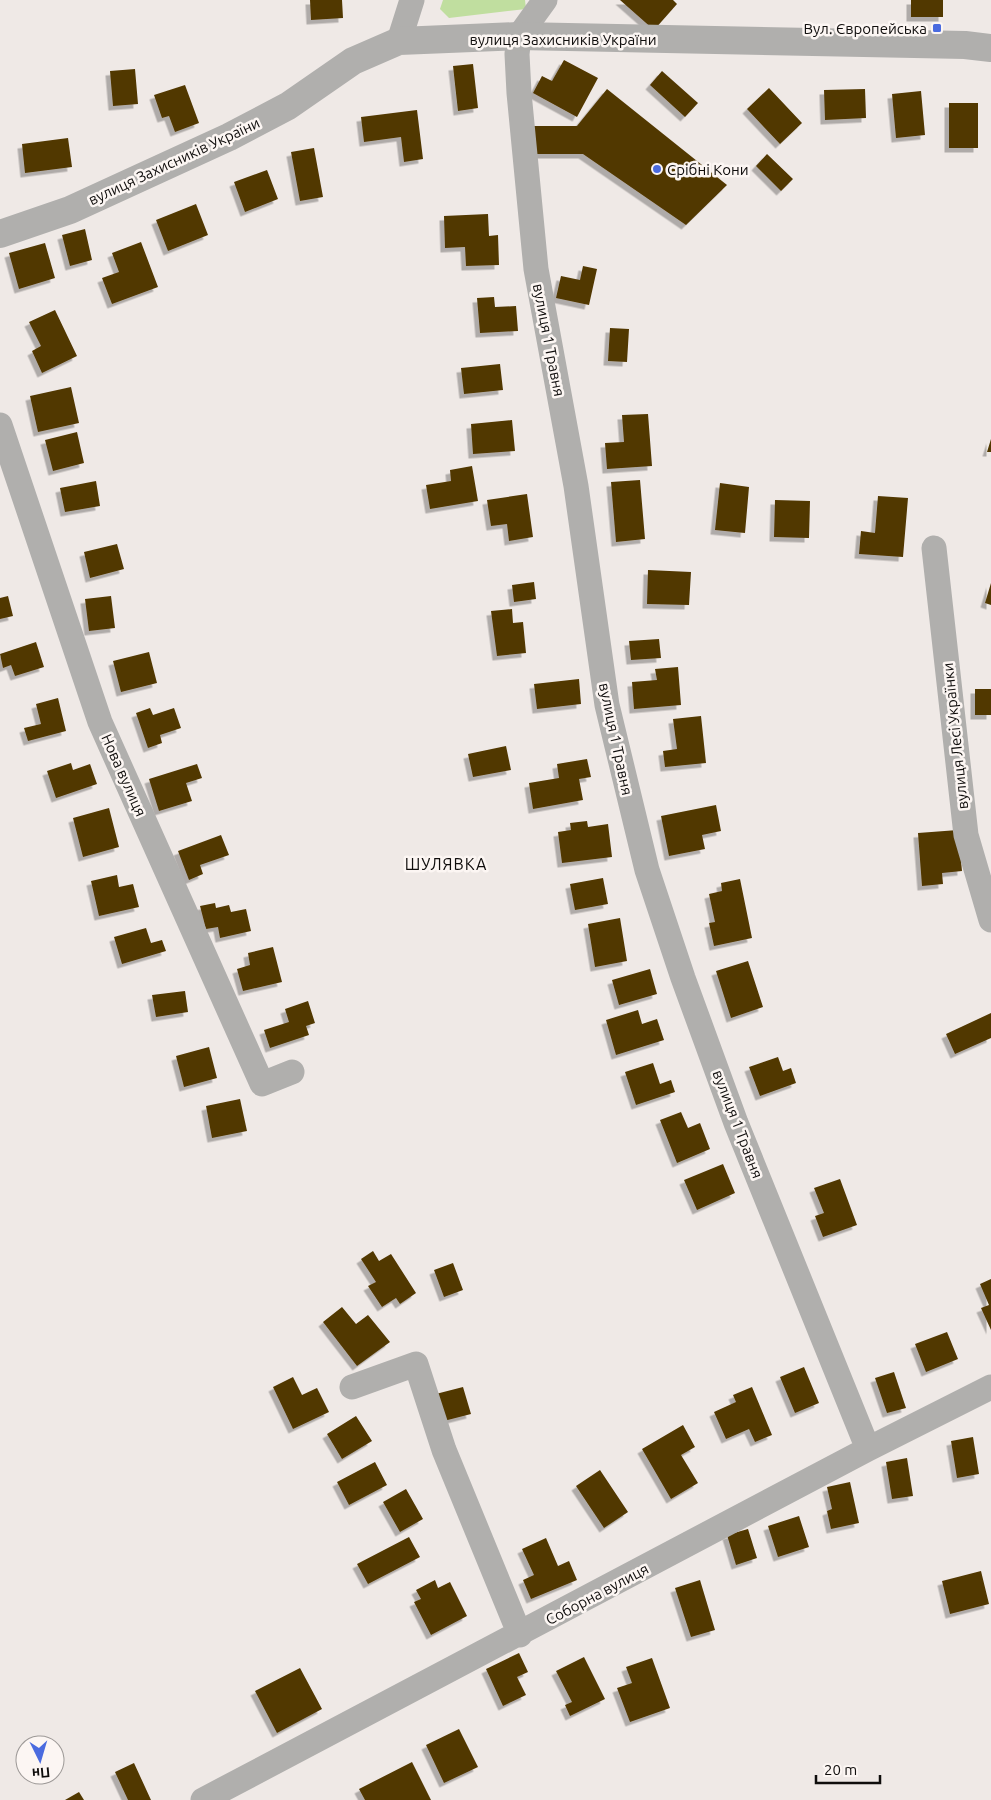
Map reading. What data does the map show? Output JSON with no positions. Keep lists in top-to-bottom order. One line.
{"streets":{"street":["вулиця Захисників України","вулиця 1 Травня","вулиця Лесі Українки","Нова вулиця","Соборна вулиця"]},"crossings":[["вулиця Захисників України","вулиця 1 Травня"],["вулиця 1 Травня","Соборна вулиця"]],"districts":["ШУЛЯВКА"],"places":{"transit":["Вул. Європейська"],"other":["Срібні Кони"]},"scale_bar":"20 m","north":"bottom"}
